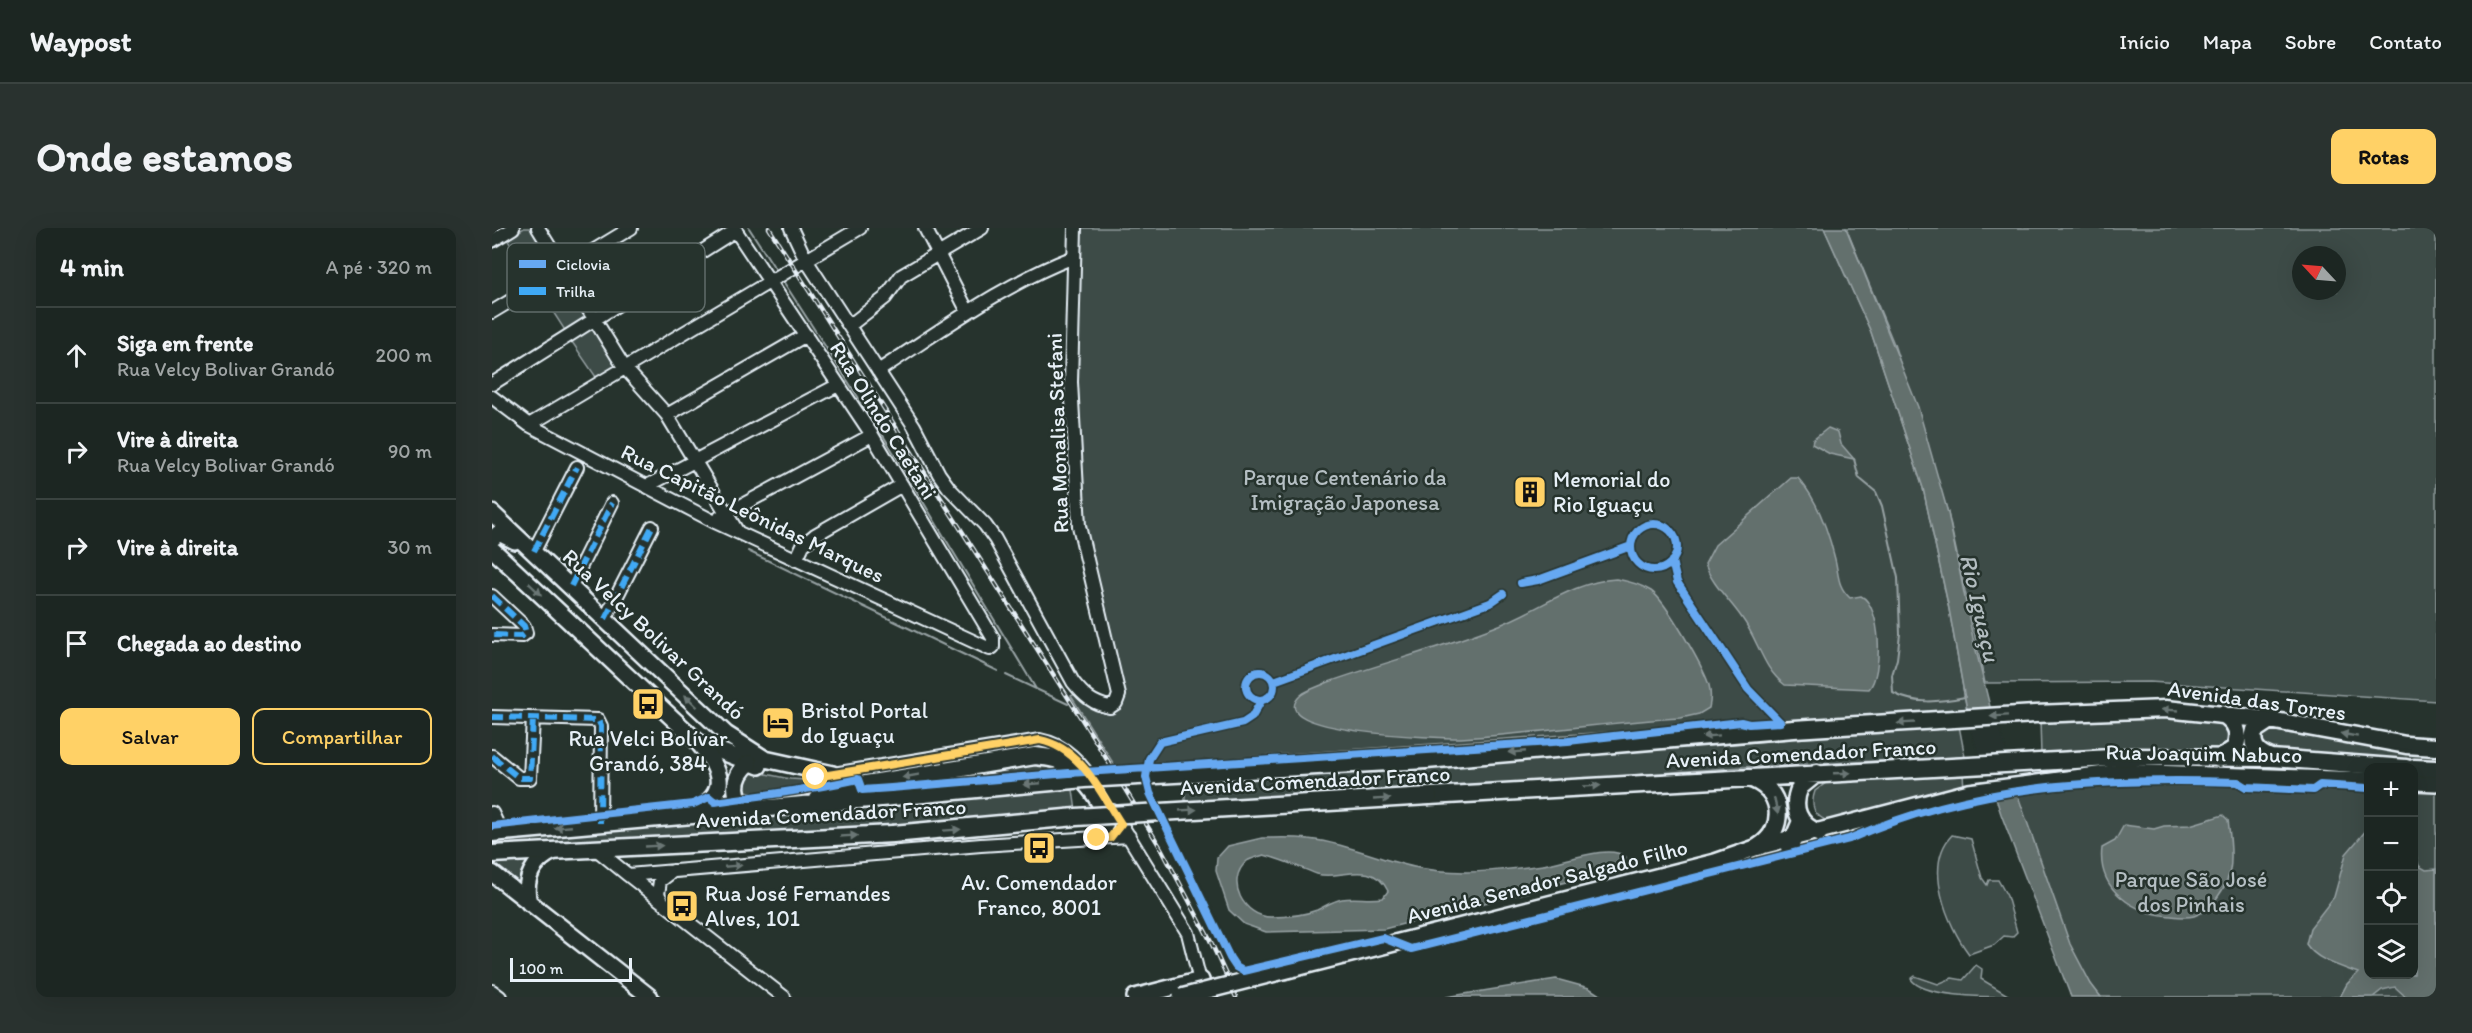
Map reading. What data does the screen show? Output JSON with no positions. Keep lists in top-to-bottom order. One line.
{"streets":{"highway":["Avenida das Torres","Avenida Comendador Franco"],"main road":["Rua Velcy Bolivar Grandó","Rua Joaquim Nabuco","Avenida Senador Salgado Filho"],"street":["Rua Olindo Caetani","Rua Monalisa Stefani","Rua Capitão Leônidas Marques"]},"crossings":[["Rua Olindo Caetani","Rua Capitão Leônidas Marques"],["Rua Velcy Bolivar Grandó","Avenida Comendador Franco"],["Avenida das Torres","Avenida Comendador Franco"],["Rua Joaquim Nabuco","Avenida Senador Salgado Filho"]],"water":["Rio Iguaçu"],"parks":["Parque Centenário da Imigração Japonesa","Parque São José dos Pinhais"],"places":{"building":["Memorial do Rio Iguaçu"],"bus stop":["Rua Velci Bolívar Grandó, 384","Av. Comendador Franco, 8001","Rua José Fernandes Alves, 101"],"hotel":["Bristol Portal do Iguaçu"]},"legend":["Ciclovia","Trilha"],"scale_bar":"100 m","north":"top left","page":{"header":"Waypost","nav":["Início","Mapa","Sobre","Contato"],"buttons":["Rotas",["Salvar","Compartilhar"]],"title":"Onde estamos","heading":["4 min","A pé · 320 m"],"list":[["Siga em frente","Rua Velcy Bolivar Grandó","200 m"],["Vire à direita","Rua Velcy Bolivar Grandó","90 m"],["Vire à direita","30 m"],"Chegada ao destino"],"map_buttons":["+","−"],"scale":"100 m"}}
